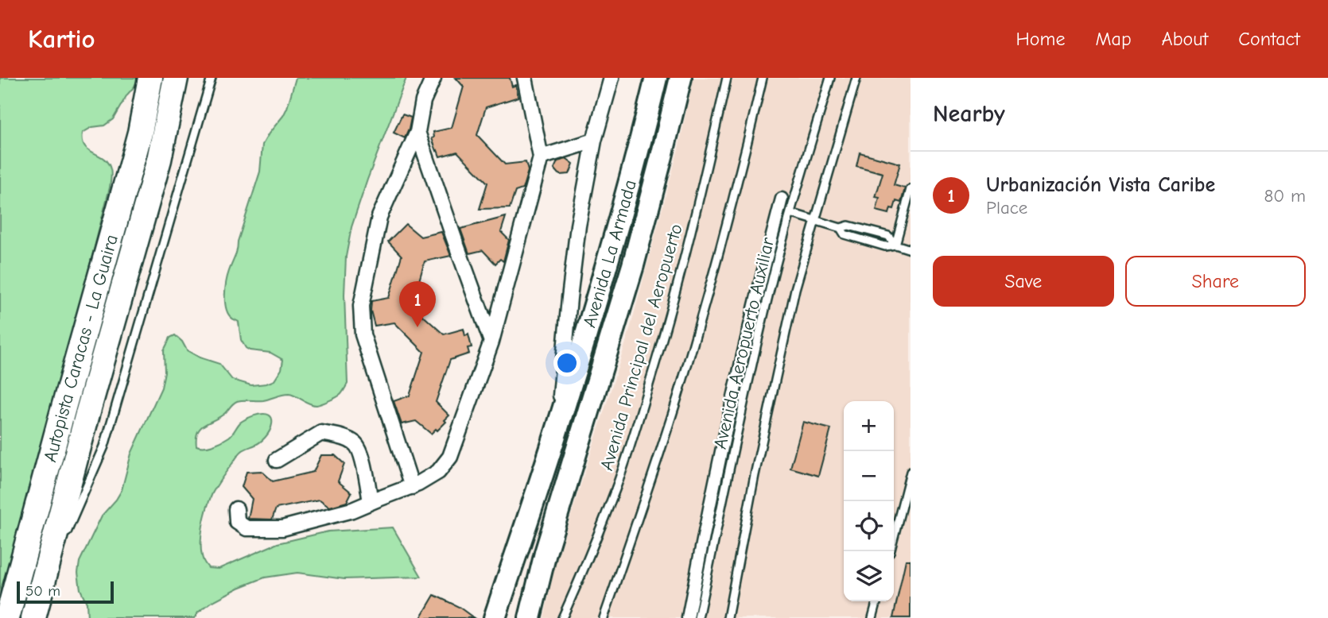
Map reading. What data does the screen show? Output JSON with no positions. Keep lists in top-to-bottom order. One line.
{"streets":{"highway":["Autopista Caracas - La Guaira"],"main road":["Avenida La Armada"],"lane":["Avenida Aeropuerto Auxiliar","Avenida Principal del Aeropuerto"]},"scale_bar":"50 m","page":{"header":"Kartio","nav":["Home","Map","About","Contact"],"heading":"Nearby","list":[{"mark":"1","name":"Urbanización Vista Caribe","note":"Place","value":"80 m"}],"buttons":["Save","Share"],"pins":"1","map_buttons":["+","−"],"scale":"50 m"}}
